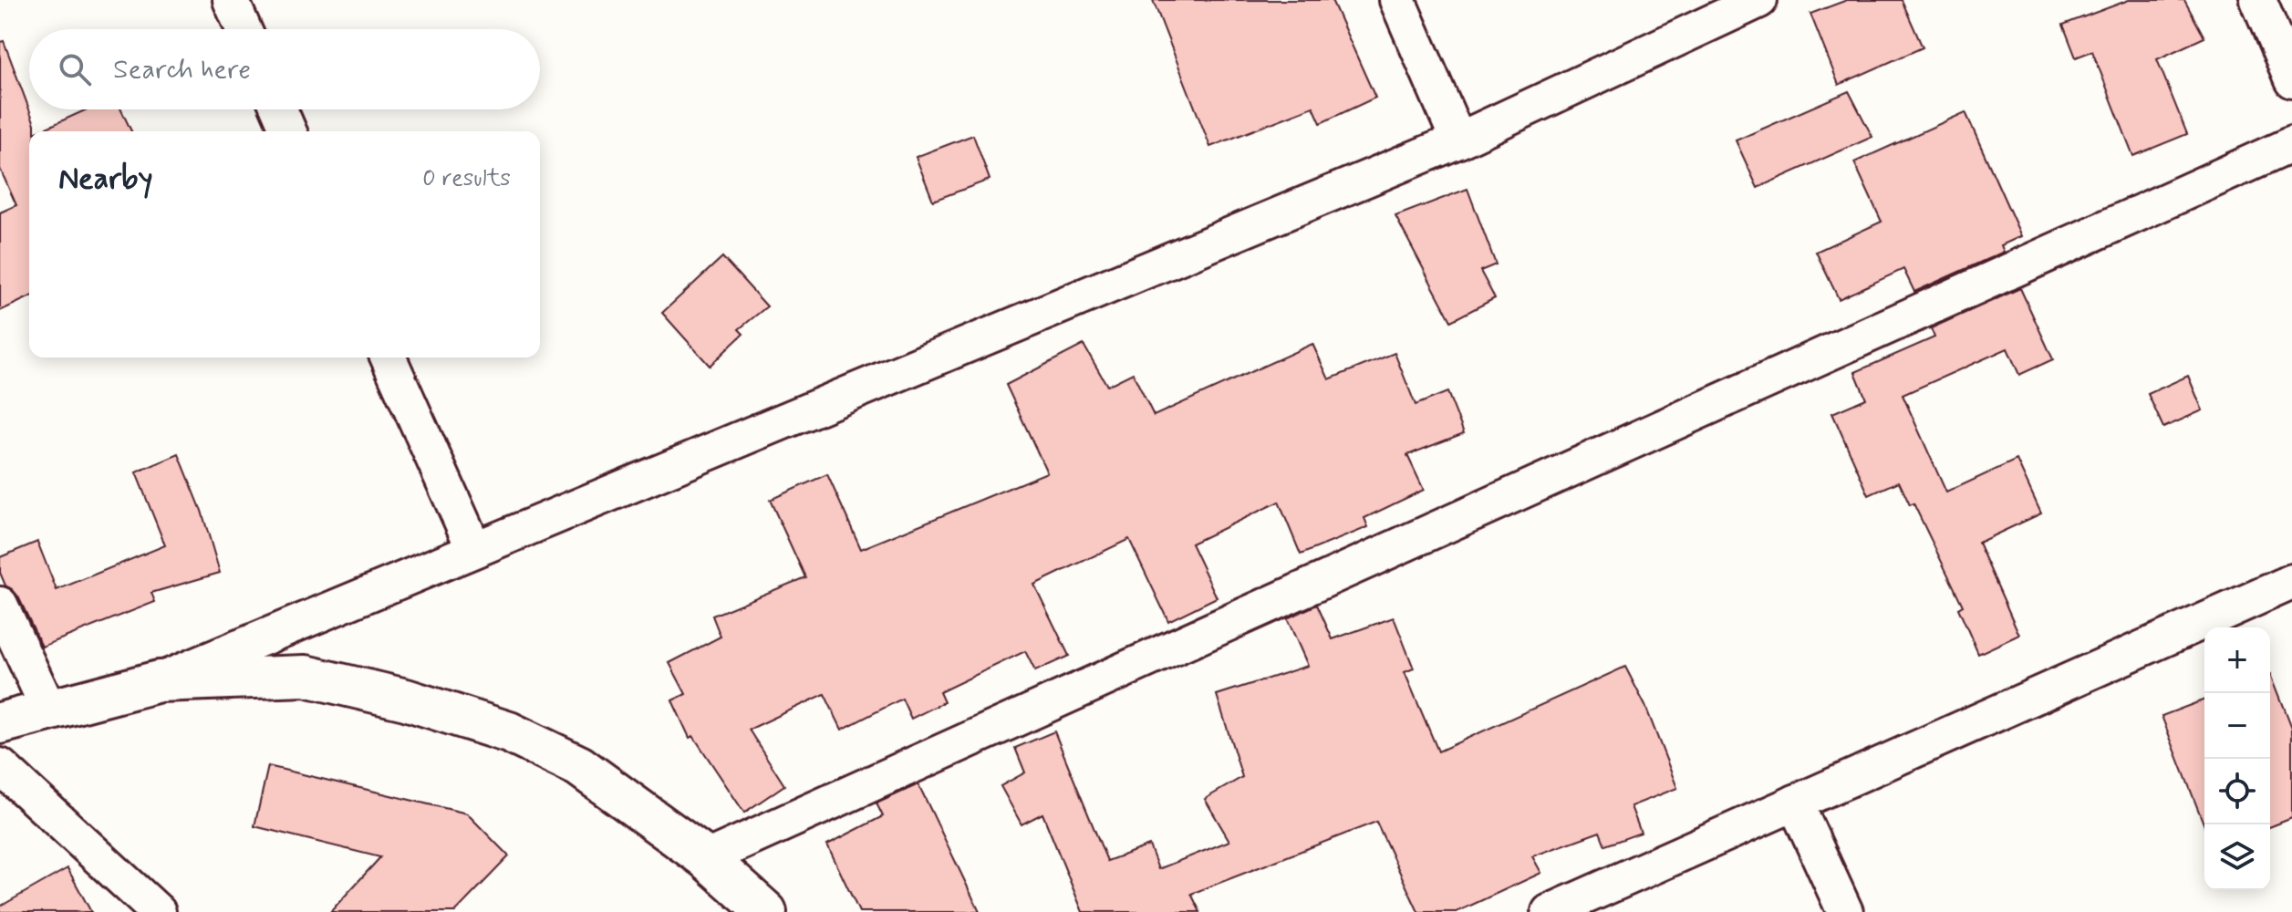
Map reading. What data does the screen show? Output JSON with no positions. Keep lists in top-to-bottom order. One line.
{"page":{"search":"Search here","heading":["Nearby","0 results"],"map_buttons":["+","−"]}}
